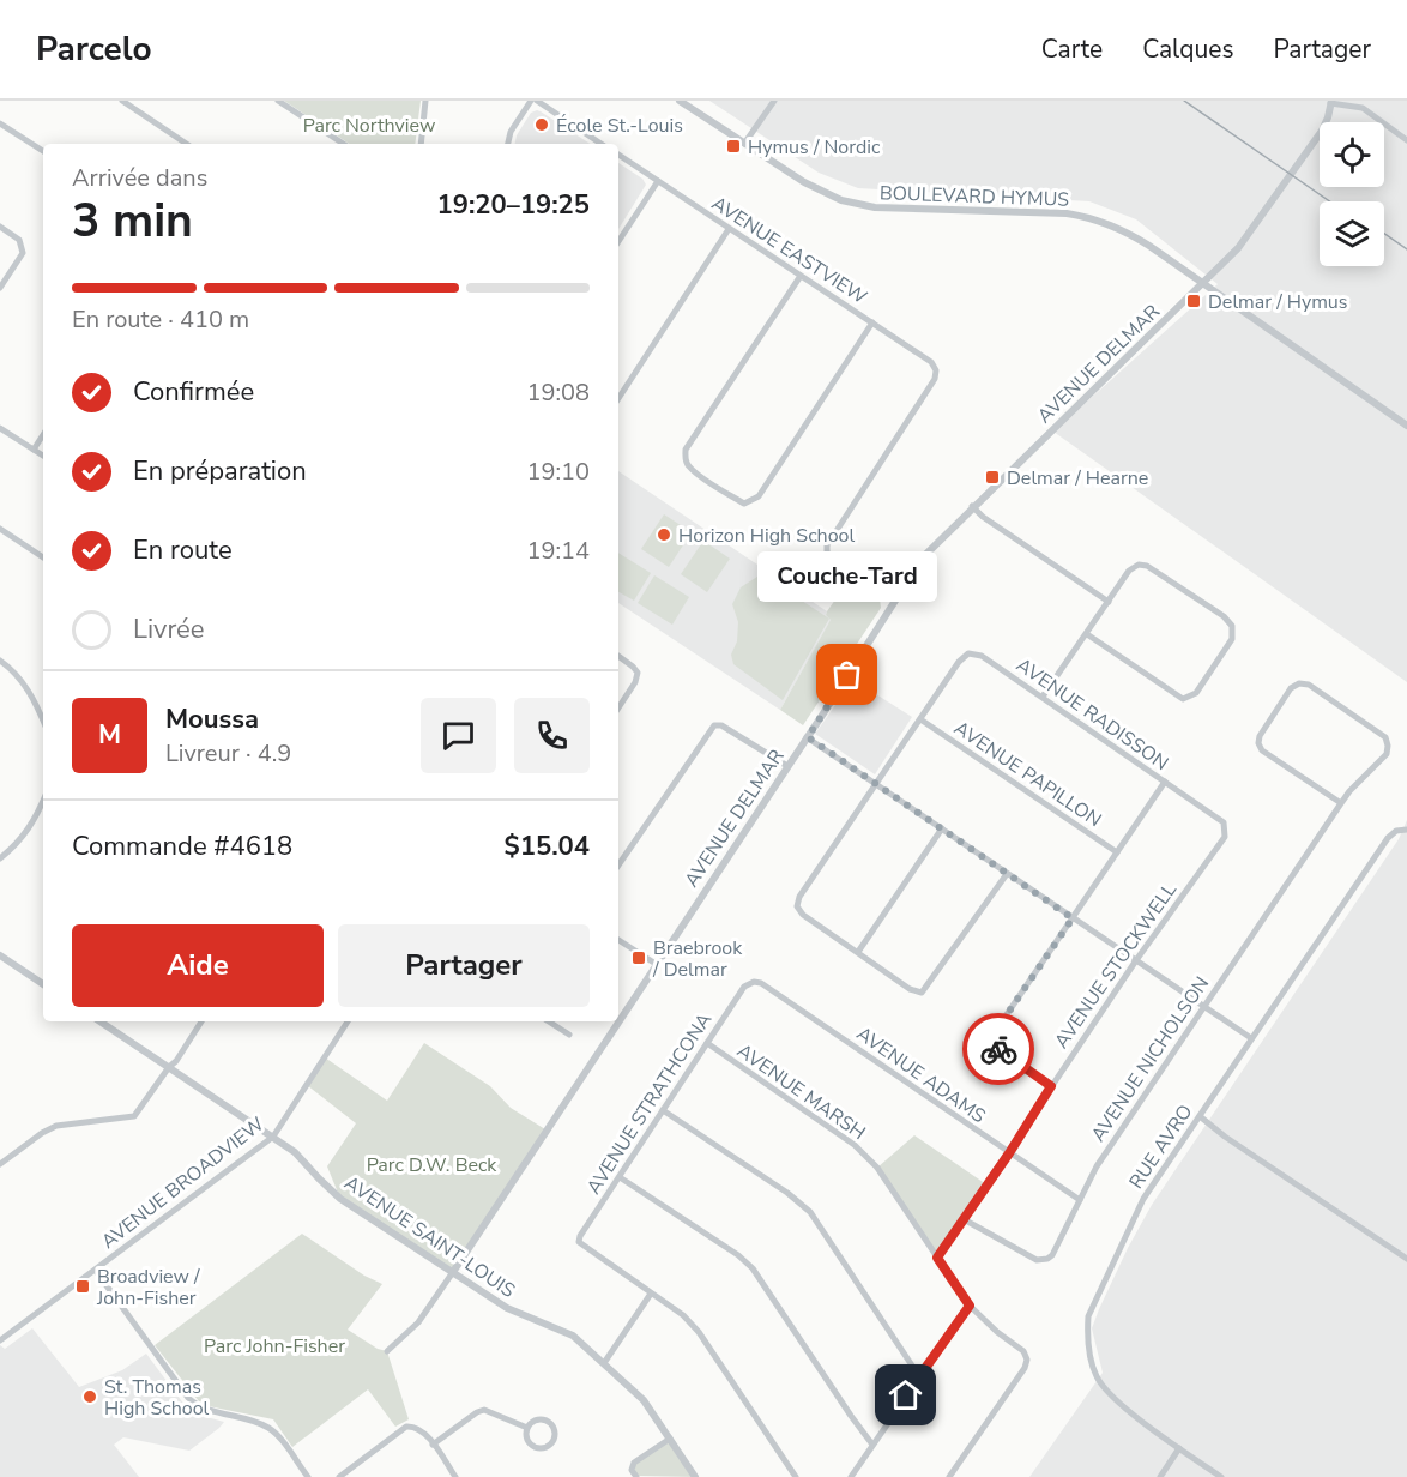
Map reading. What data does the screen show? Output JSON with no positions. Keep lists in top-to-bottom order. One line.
{"streets":{"street":["BOULEVARD HYMUS","AVENUE EASTVIEW","AVENUE DELMAR","AVENUE RADISSON","AVENUE PAPILLON","AVENUE STOCKWELL","AVENUE NICHOLSON","AVENUE ADAMS","AVENUE MARSH","AVENUE STRATHCONA","RUE AVRO","AVENUE BROADVIEW","AVENUE SAINT-LOUIS"]},"crossings":[["BOULEVARD HYMUS","AVENUE DELMAR"],["AVENUE EASTVIEW","AVENUE DELMAR"],["AVENUE DELMAR","AVENUE SAINT-LOUIS"],["AVENUE RADISSON","AVENUE PAPILLON"],["AVENUE RADISSON","AVENUE STOCKWELL"],["AVENUE STOCKWELL","AVENUE NICHOLSON"],["AVENUE STOCKWELL","AVENUE ADAMS"],["AVENUE STOCKWELL","AVENUE MARSH"],["AVENUE NICHOLSON","AVENUE ADAMS"],["AVENUE ADAMS","AVENUE STRATHCONA"],["AVENUE MARSH","AVENUE STRATHCONA"],["AVENUE BROADVIEW","AVENUE SAINT-LOUIS"]],"parks":["Parc Northview","Parc D.W. Beck","Parc John-Fisher"],"places":{"other":["École St.-Louis","Horizon High School","Couche-Tard","St. Thomas High School"],"transit":["Hymus / Nordic","Delmar / Hymus","Delmar / Hearne","Braebrook / Delmar","Broadview / John-Fisher"]},"page":{"header":"Parcelo","nav":["Carte","Calques","Partager"],"heading":["3 min","Arrivée dans","19:20–19:25"],"panel":["Moussa","Livreur · 4.9","Commande #4618","$15.04"],"bar":"En route · 410 m","list":[["Confirmée","19:08"],["En préparation","19:10"],["En route","19:14"],"Livrée"],"bubble":"Couche-Tard","round":"M","buttons":["Aide","Partager"]}}
